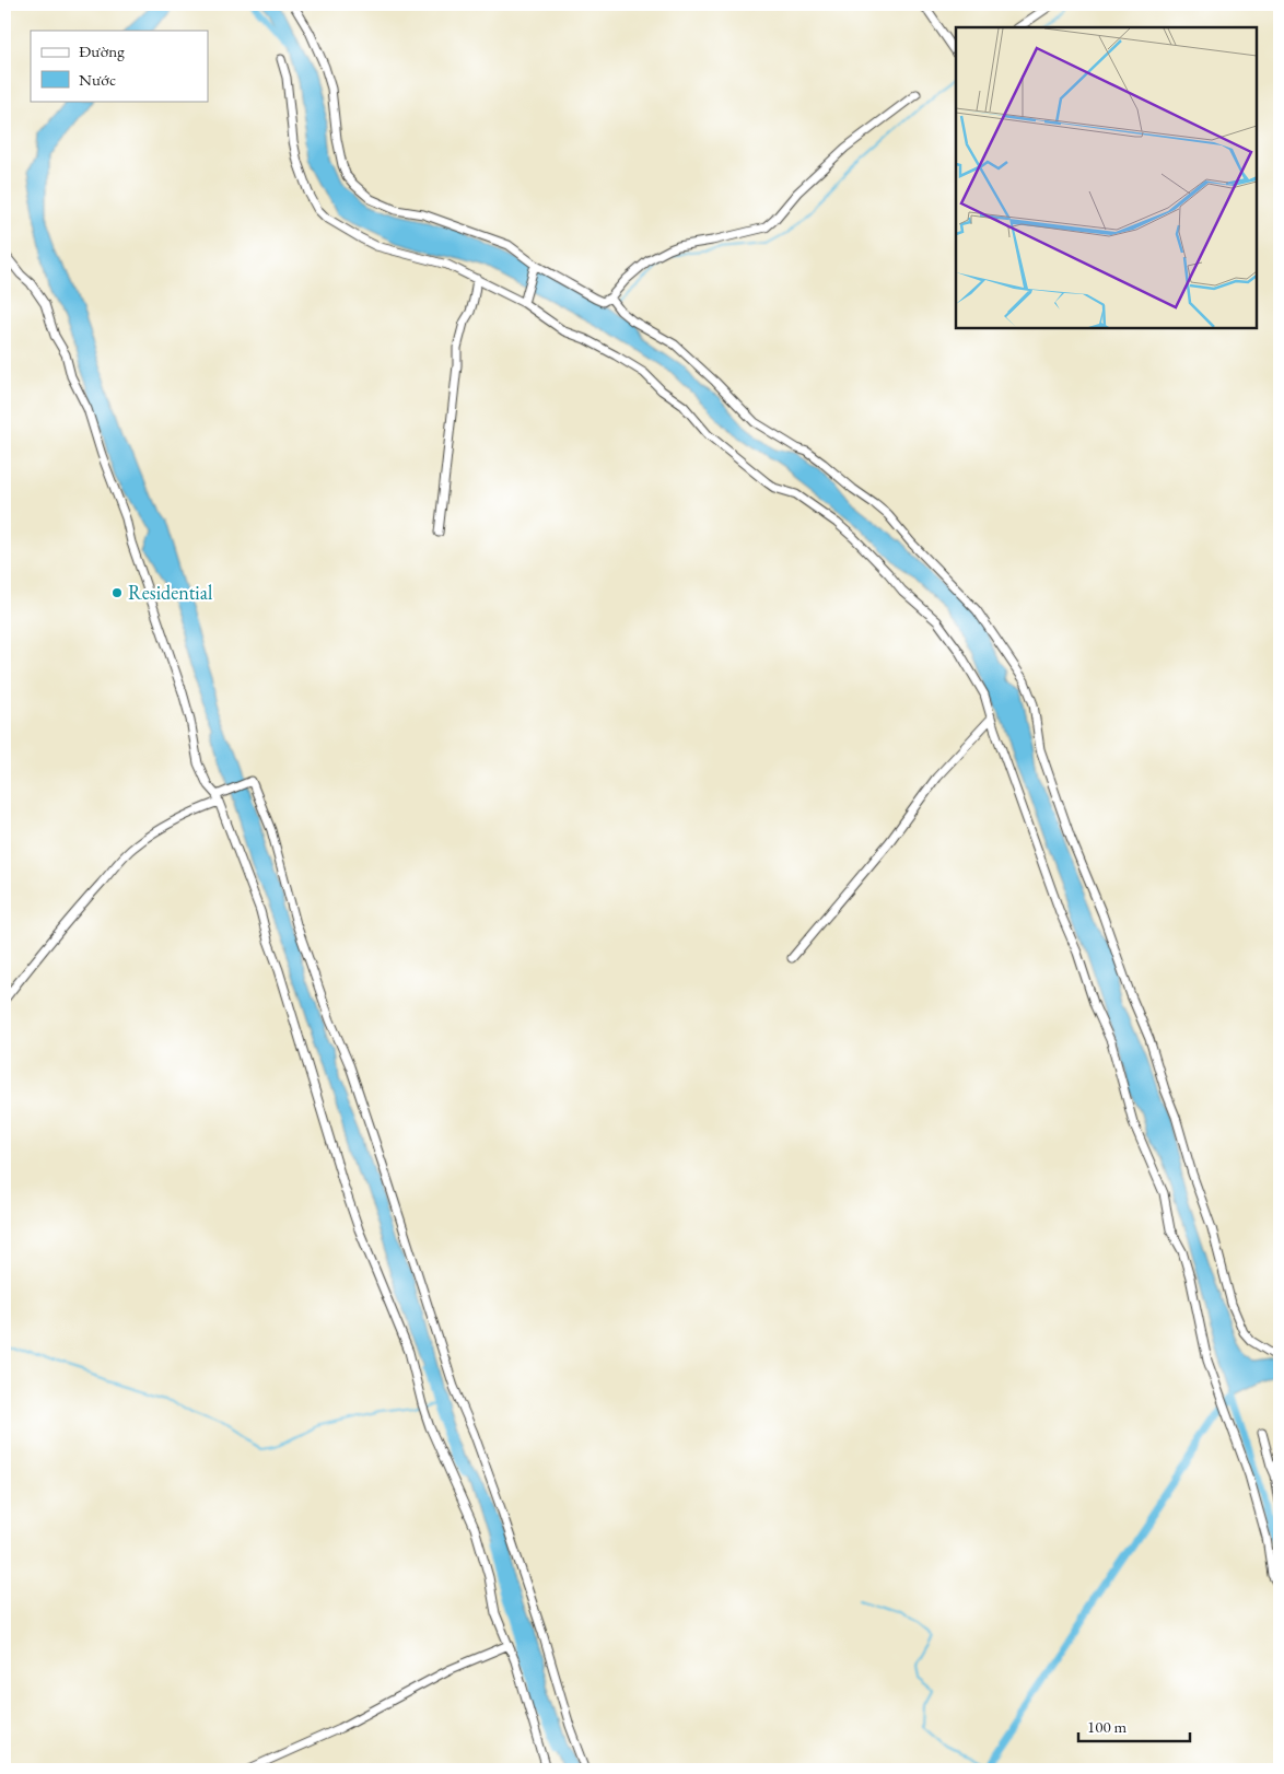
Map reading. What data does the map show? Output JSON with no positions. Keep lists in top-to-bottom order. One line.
{"places":["Residential"],"legend":["Đường","Nước"],"scale_bar":"100 m"}
